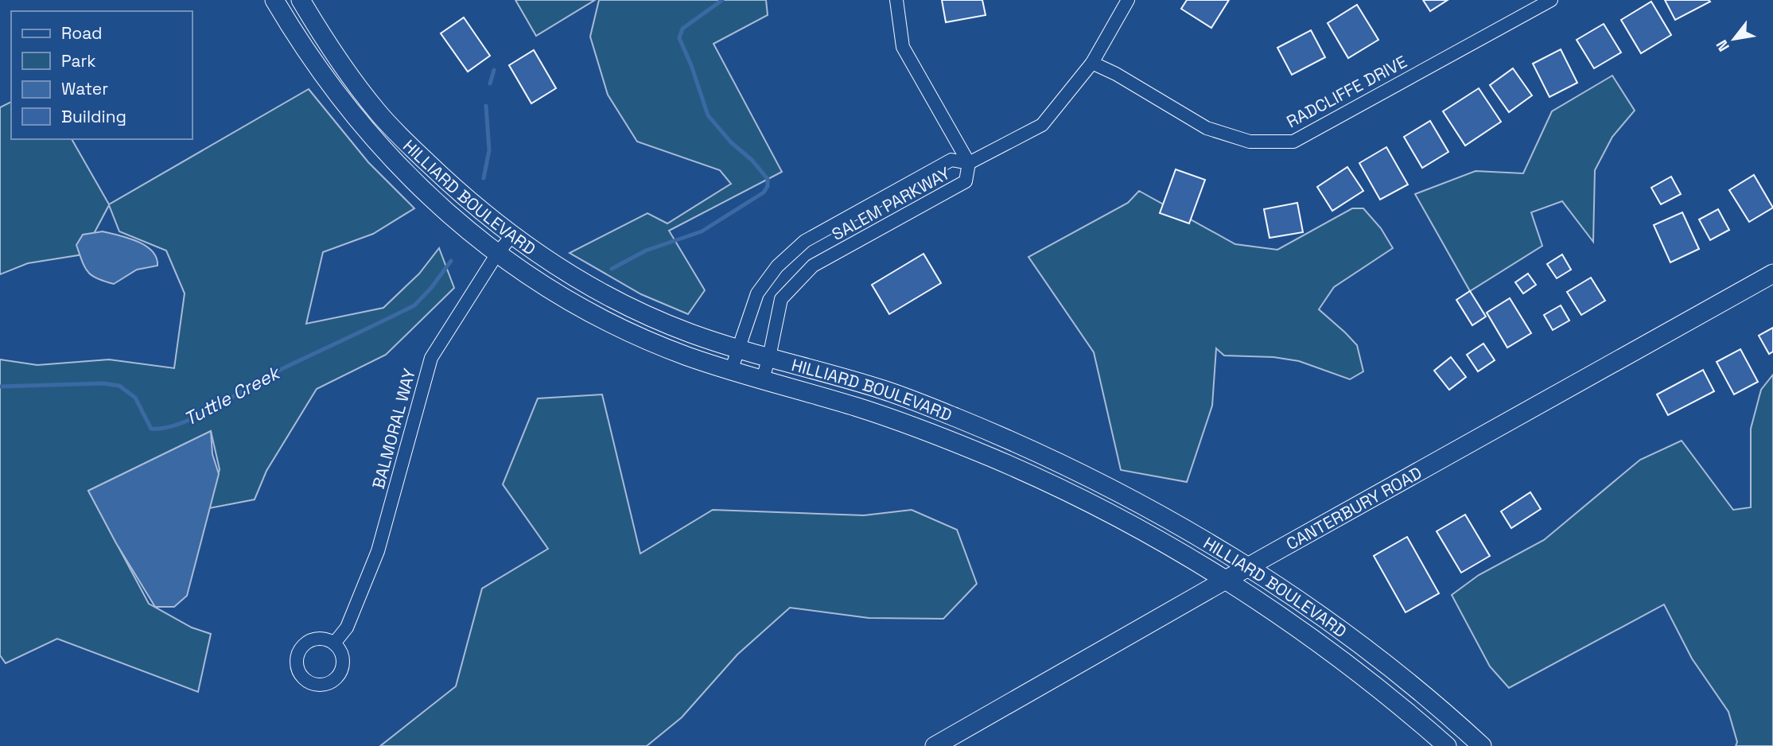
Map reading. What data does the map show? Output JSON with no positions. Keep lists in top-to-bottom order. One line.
{"streets":{"main road":["HILLIARD BOULEVARD","CANTERBURY ROAD"],"street":["RADCLIFFE DRIVE","SALEM PARKWAY","BALMORAL WAY"]},"crossings":[["RADCLIFFE DRIVE","SALEM PARKWAY"],["HILLIARD BOULEVARD","SALEM PARKWAY"],["HILLIARD BOULEVARD","BALMORAL WAY"],["HILLIARD BOULEVARD","CANTERBURY ROAD"]],"water":["Tuttle Creek"],"legend":["Road","Park","Water","Building"],"north":"bottom left"}
